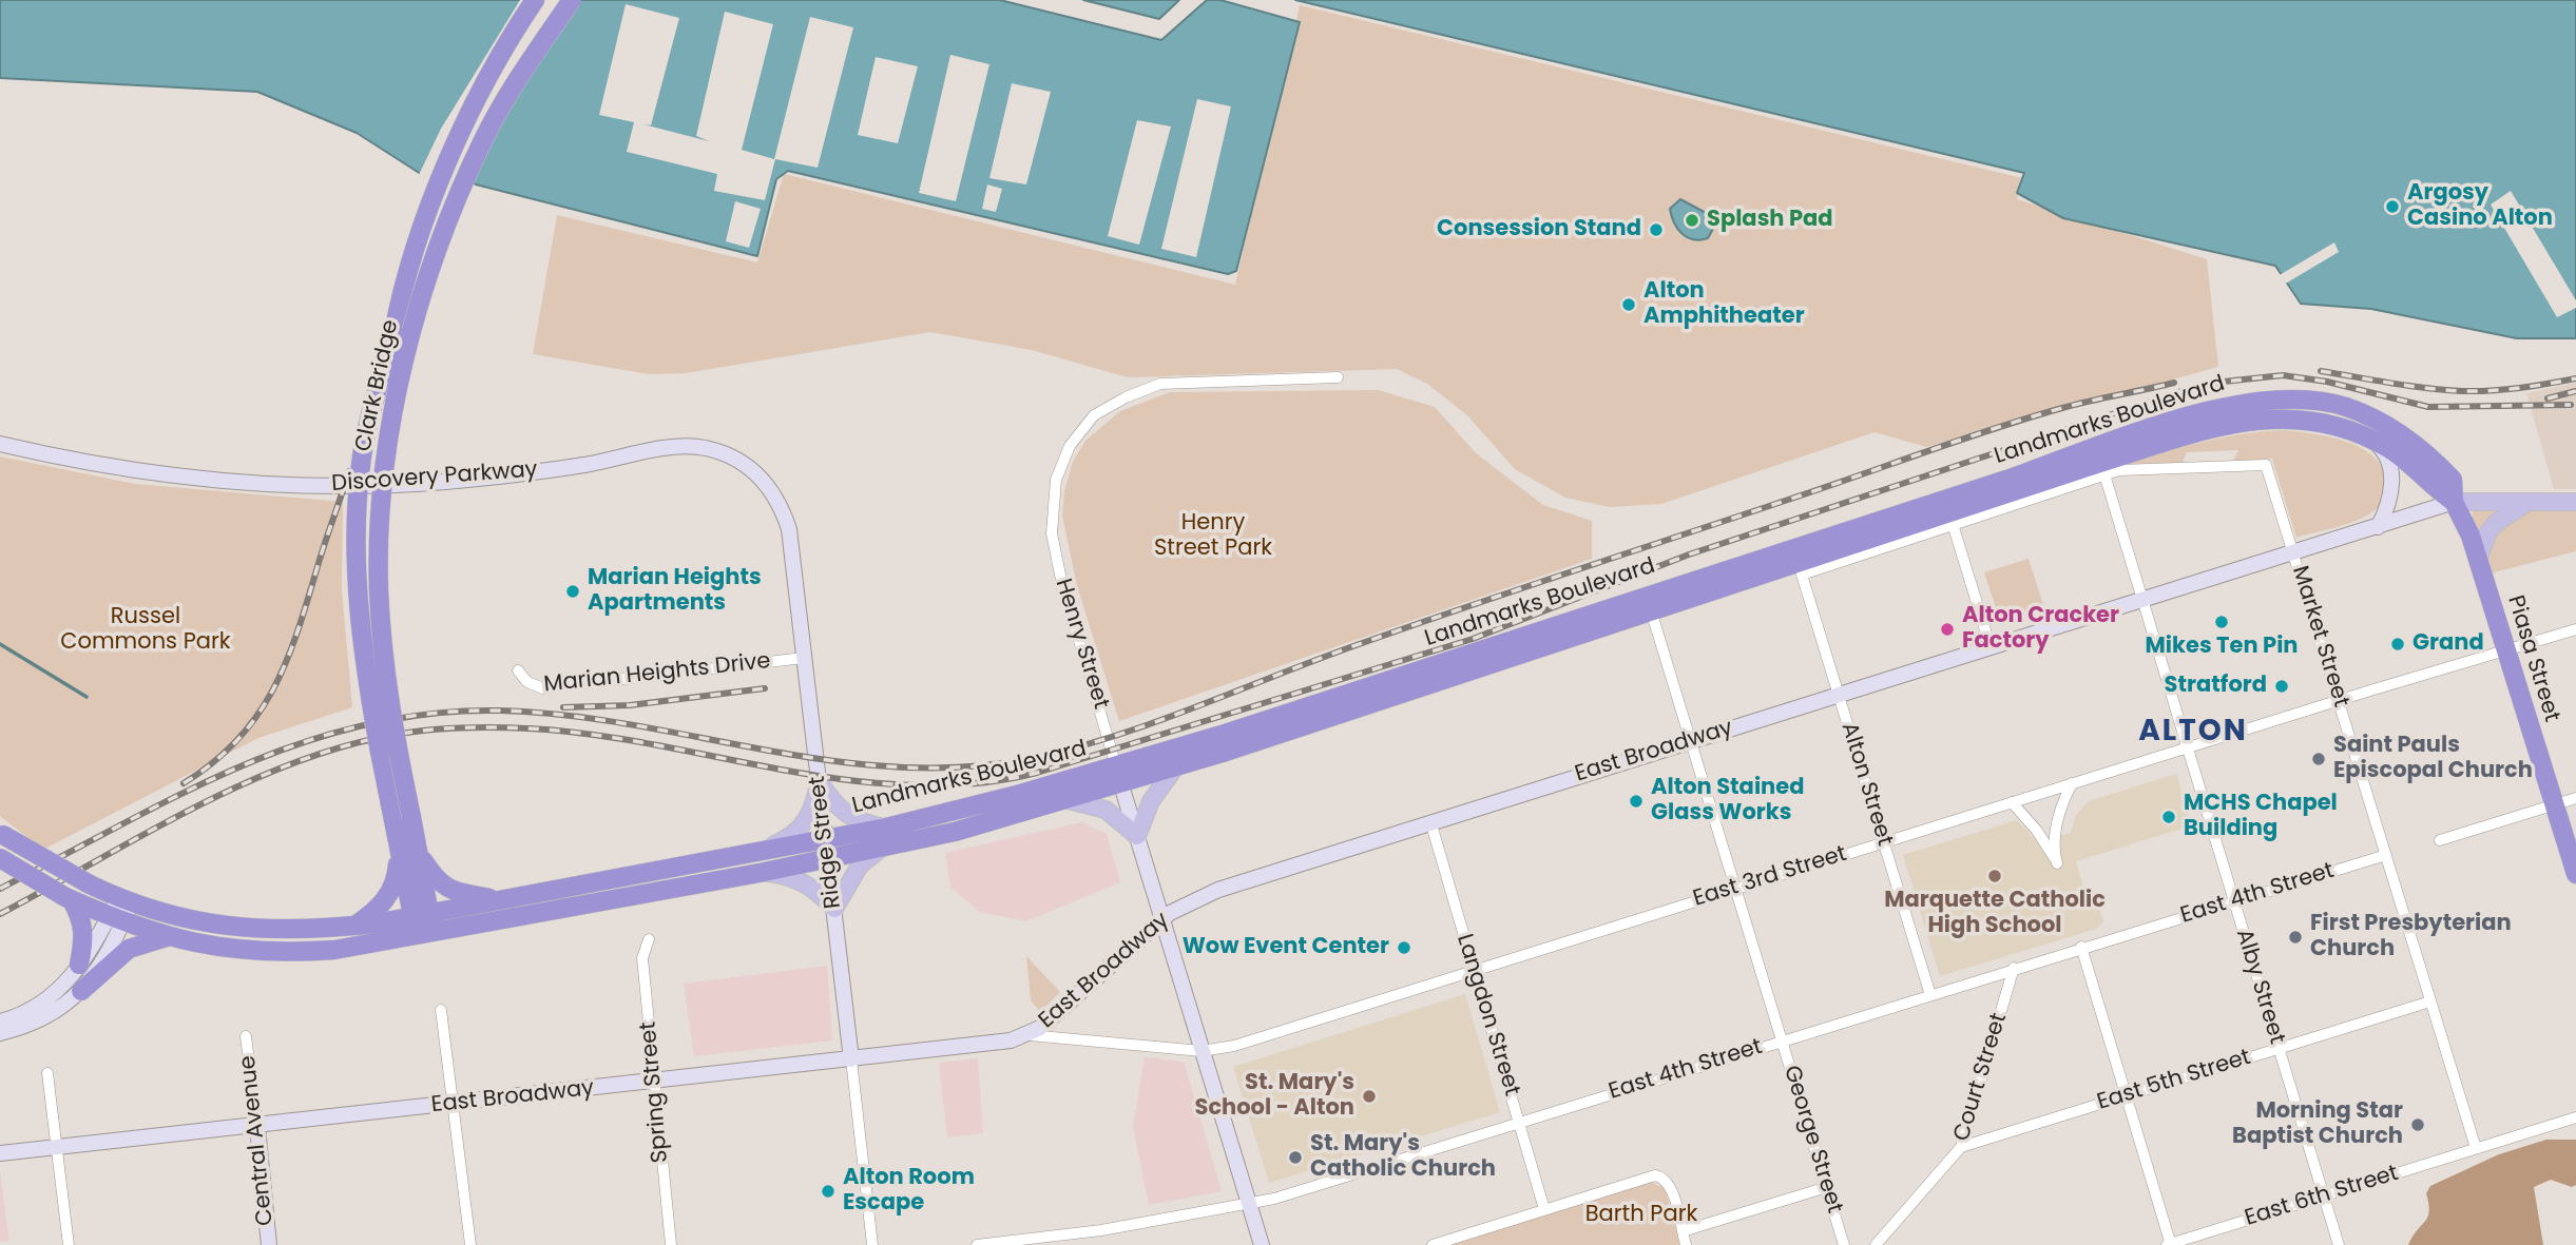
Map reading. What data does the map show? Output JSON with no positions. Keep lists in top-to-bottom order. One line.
{"streets":{"highway":["Clark Bridge","Landmarks Boulevard","Piasa Street"],"street":["Discovery Parkway","Market Street","Henry Street","Marian Heights Drive","East Broadway","Alton Street","Ridge Street","East 3rd Street","East 4th Street","Alby Street","Langdon Street","Court Street","East 5th Street","Spring Street","George Street","Central Avenue","East 6th Street"]},"crossings":[["Landmarks Boulevard","Henry Street"],["Landmarks Boulevard","Piasa Street"],["Landmarks Boulevard","East Broadway"],["Landmarks Boulevard","Ridge Street"],["Landmarks Boulevard","George Street"],["Discovery Parkway","Ridge Street"],["Market Street","East Broadway"],["Market Street","East 3rd Street"],["Market Street","East 4th Street"],["Market Street","Alby Street"],["Market Street","East 5th Street"],["Market Street","East 6th Street"],["Henry Street","East Broadway"],["Henry Street","East 3rd Street"],["Henry Street","East 4th Street"],["Piasa Street","East Broadway"],["Piasa Street","East 3rd Street"],["Marian Heights Drive","Ridge Street"],["East Broadway","Alton Street"],["East Broadway","Ridge Street"],["East Broadway","East 3rd Street"],["East Broadway","Alby Street"],["East Broadway","Langdon Street"],["East Broadway","Spring Street"],["East Broadway","George Street"],["East Broadway","Central Avenue"],["Alton Street","East 3rd Street"],["Alton Street","East 4th Street"],["East 3rd Street","Alby Street"],["East 3rd Street","Langdon Street"],["East 3rd Street","George Street"],["East 4th Street","Alby Street"],["East 4th Street","Langdon Street"],["East 4th Street","Court Street"],["East 4th Street","George Street"],["Alby Street","East 5th Street"],["Alby Street","East 6th Street"],["Court Street","East 5th Street"]],"districts":["ALTON"],"parks":["Henry Street Park","Russel Commons Park","Barth Park"],"places":["Argosy Casino Alton","Splash Pad","Consession Stand","Alton Amphitheater","Marian Heights Apartments","Mikes Ten Pin","Alton Cracker Factory","Grand","Stratford","Saint Pauls Episcopal Church","Alton Stained Glass Works","MCHS Chapel Building","Marquette Catholic High School","First Presbyterian Church","Wow Event Center","St. Mary's School - Alton","Morning Star Baptist Church","St. Mary's Catholic Church","Alton Room Escape"]}
